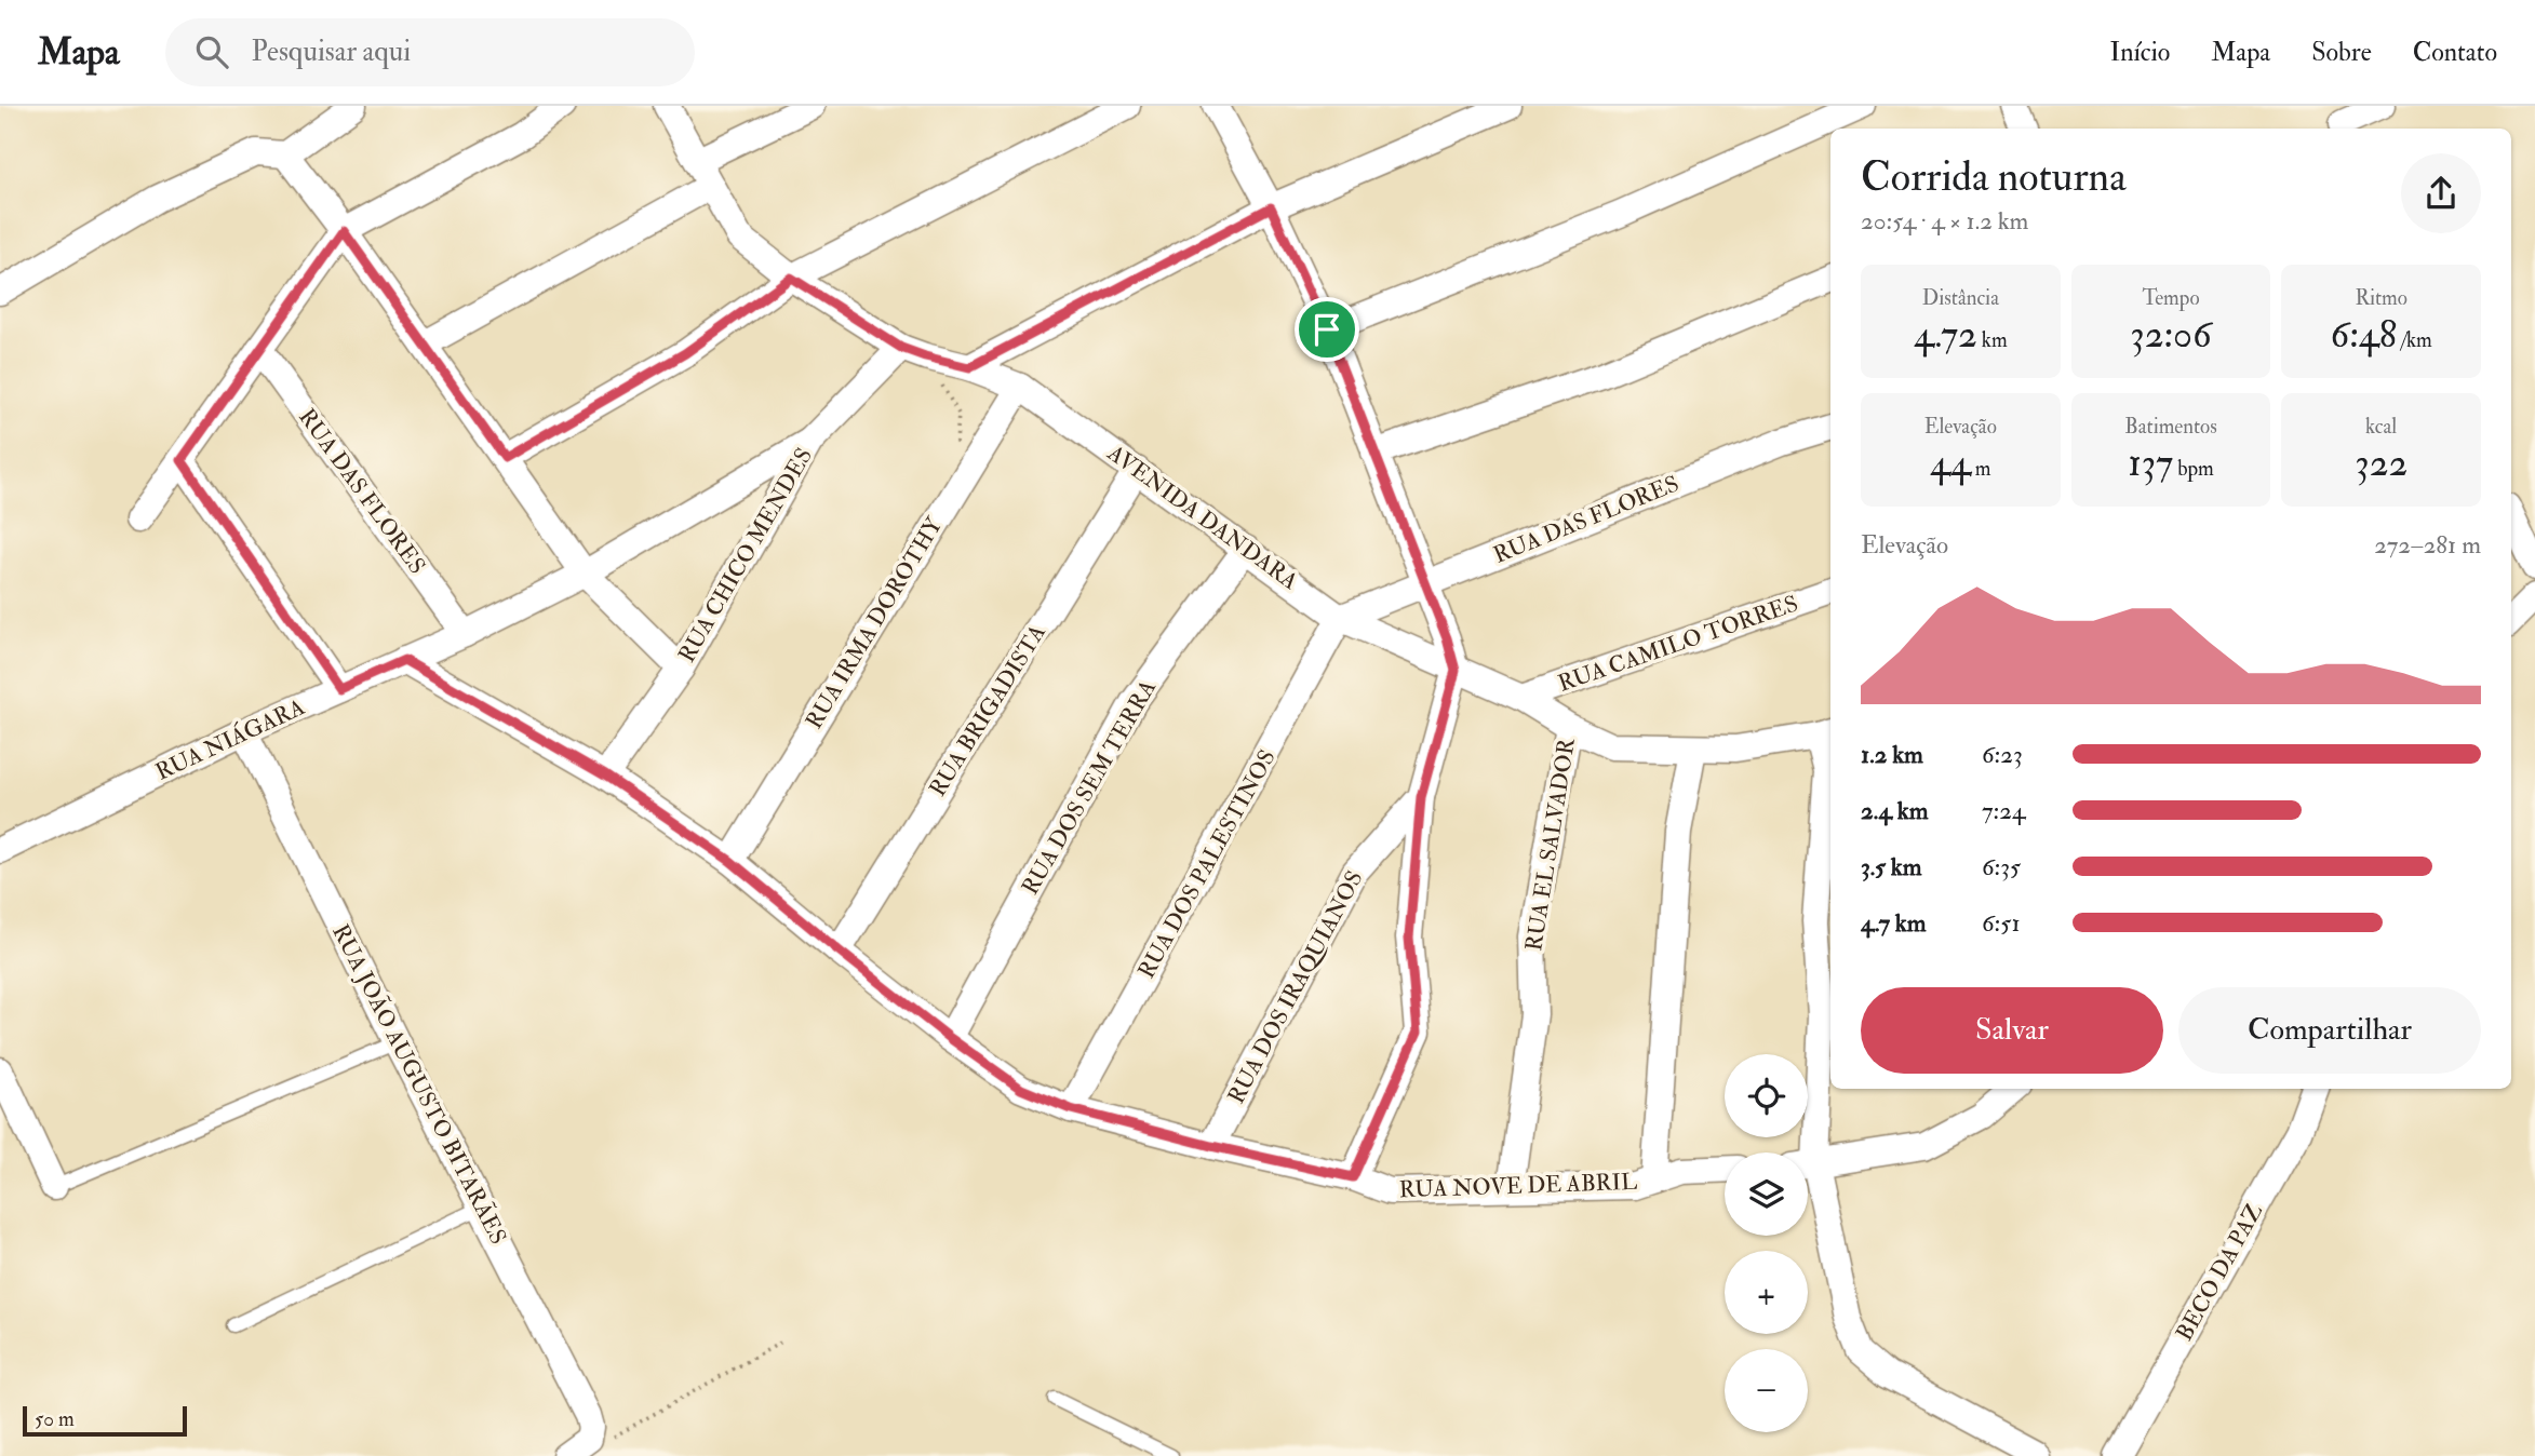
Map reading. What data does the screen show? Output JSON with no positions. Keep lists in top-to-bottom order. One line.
{"streets":{"street":["RUA DAS FLORES","AVENIDA DANDARA","RUA CHICO MENDES","RUA IRMA DOROTHY","RUA CAMILO TORRES","RUA BRIGADISTA","RUA NIÁGARA","RUA DOS SEM TERRA","RUA EL SALVADOR","RUA DOS PALESTINOS","RUA DOS IRAQUIANOS","RUA JOÃO AUGUSTO BITARÃES","RUA NOVE DE ABRIL","BECO DA PAZ"]},"crossings":[["RUA DAS FLORES","AVENIDA DANDARA"],["RUA DAS FLORES","RUA NIÁGARA"],["RUA DAS FLORES","RUA DOS PALESTINOS"],["AVENIDA DANDARA","RUA CHICO MENDES"],["AVENIDA DANDARA","RUA IRMA DOROTHY"],["AVENIDA DANDARA","RUA CAMILO TORRES"],["AVENIDA DANDARA","RUA BRIGADISTA"],["AVENIDA DANDARA","RUA DOS SEM TERRA"],["AVENIDA DANDARA","RUA EL SALVADOR"],["AVENIDA DANDARA","RUA DOS PALESTINOS"],["AVENIDA DANDARA","RUA DOS IRAQUIANOS"],["RUA CHICO MENDES","RUA NIÁGARA"],["RUA CHICO MENDES","RUA NOVE DE ABRIL"],["RUA IRMA DOROTHY","RUA NOVE DE ABRIL"],["RUA BRIGADISTA","RUA NOVE DE ABRIL"],["RUA NIÁGARA","RUA JOÃO AUGUSTO BITARÃES"],["RUA NIÁGARA","RUA NOVE DE ABRIL"],["RUA DOS SEM TERRA","RUA NOVE DE ABRIL"],["RUA EL SALVADOR","RUA NOVE DE ABRIL"],["RUA DOS PALESTINOS","RUA NOVE DE ABRIL"],["RUA DOS IRAQUIANOS","RUA NOVE DE ABRIL"]],"scale_bar":"50 m","page":{"header":"Mapa","search":"Pesquisar aqui","nav":["Início","Mapa","Sobre","Contato"],"heading":["Corrida noturna","20:54 · 4 × 1.2 km"],"stats":[["Distância","4.72 km"],["Tempo","32:06"],["Ritmo","6:48 /km"],["Elevação","44 m"],["Batimentos","137 bpm"],["kcal","322"]],"chart":["Elevação","272–281 m"],"list":[{"name":"1.2 km","note":"6:23"},{"name":"2.4 km","note":"7:24"},{"name":"3.5 km","note":"6:35"},{"name":"4.7 km","note":"6:51"}],"buttons":["Salvar","Compartilhar"],"map_buttons":["+","−"],"scale":"50 m"}}
